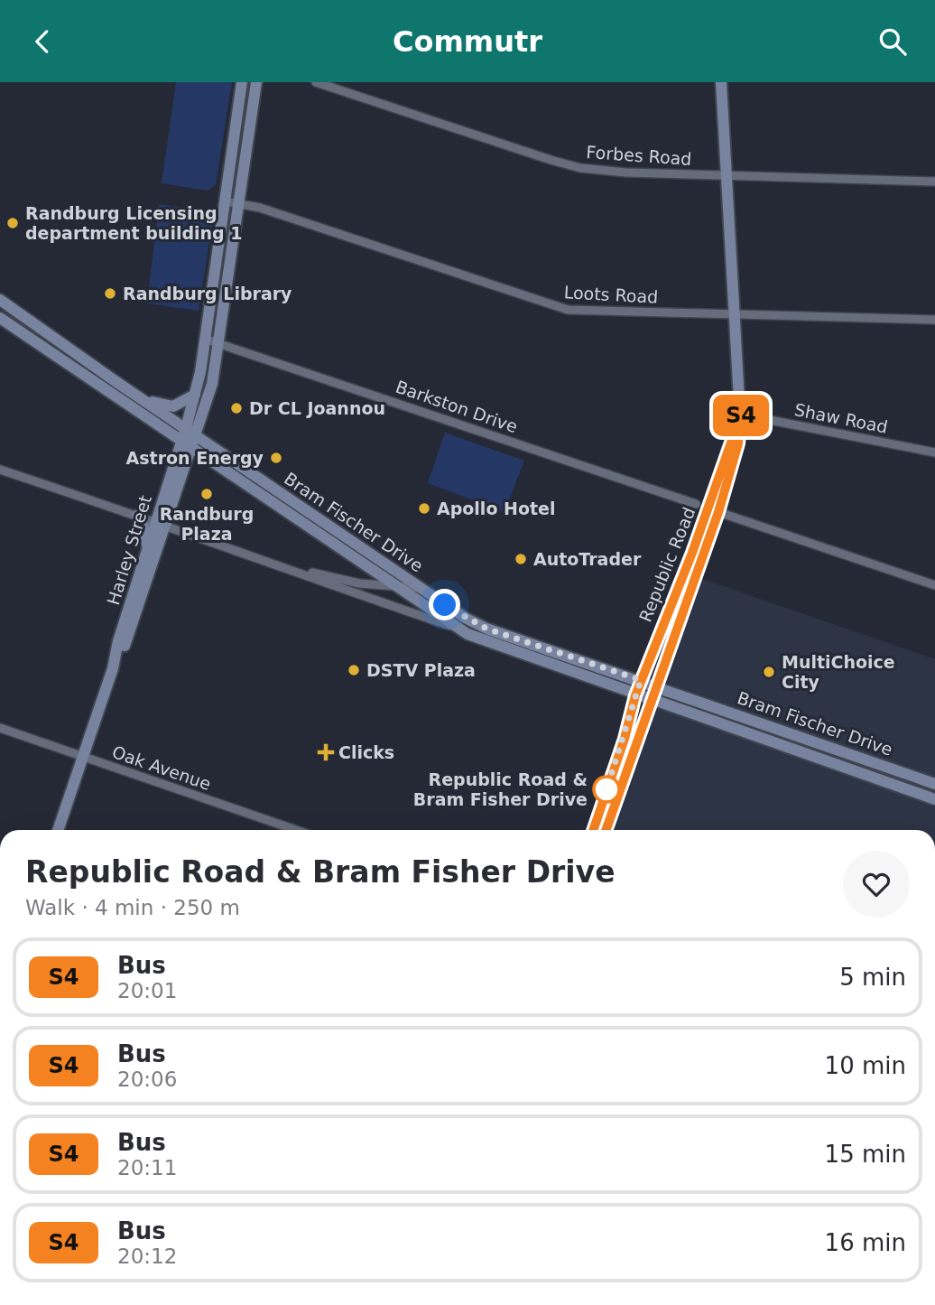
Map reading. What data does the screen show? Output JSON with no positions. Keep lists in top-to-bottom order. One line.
{"streets":{"main road":["Bram Fischer Drive","Harley Street","Republic Road"],"street":["Forbes Road","Loots Road","Barkston Drive","Shaw Road","Oak Avenue"]},"crossings":[["Forbes Road","Republic Road"],["Loots Road","Harley Street"],["Loots Road","Republic Road"],["Barkston Drive","Harley Street"],["Shaw Road","Republic Road"],["Bram Fischer Drive","Harley Street"],["Bram Fischer Drive","Republic Road"],["Harley Street","Oak Avenue"]],"places":{"other":["Randburg Licensing department building 1","Randburg Library","Dr CL Joannou","Astron Energy","Randburg Plaza","Apollo Hotel","AutoTrader","DSTV Plaza","MultiChoice City","Republic Road & Bram Fisher Drive"],"health":["Clicks"]},"lines":["bus line S4"],"page":{"header":"Commutr","on_map":"S4","heading":["Republic Road & Bram Fisher Drive","Walk · 4 min · 250 m"],"list":[{"mark":"S4","name":"Bus","note":"20:01","value":"5 min"},{"mark":"S4","name":"Bus","note":"20:06","value":"10 min"},{"mark":"S4","name":"Bus","note":"20:11","value":"15 min"},{"mark":"S4","name":"Bus","note":"20:12","value":"16 min"}]}}
